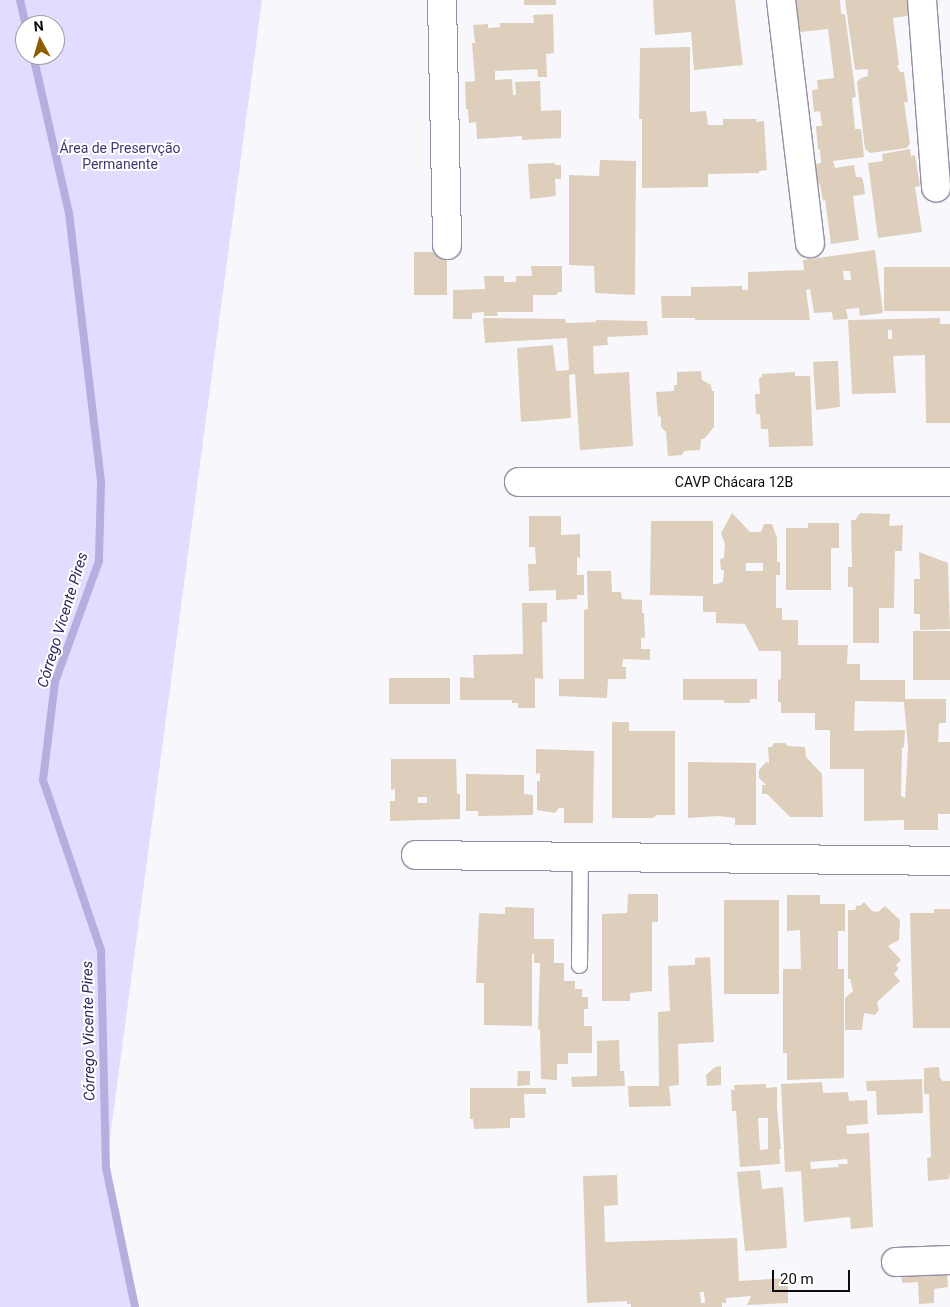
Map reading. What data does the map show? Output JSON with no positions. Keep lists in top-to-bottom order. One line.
{"streets":{"street":["CAVP Chácara 12B"]},"water":["Córrego Vicente Pires"],"parks":["Área de Preservção Permanente"],"scale_bar":"20 m","north":"top"}
